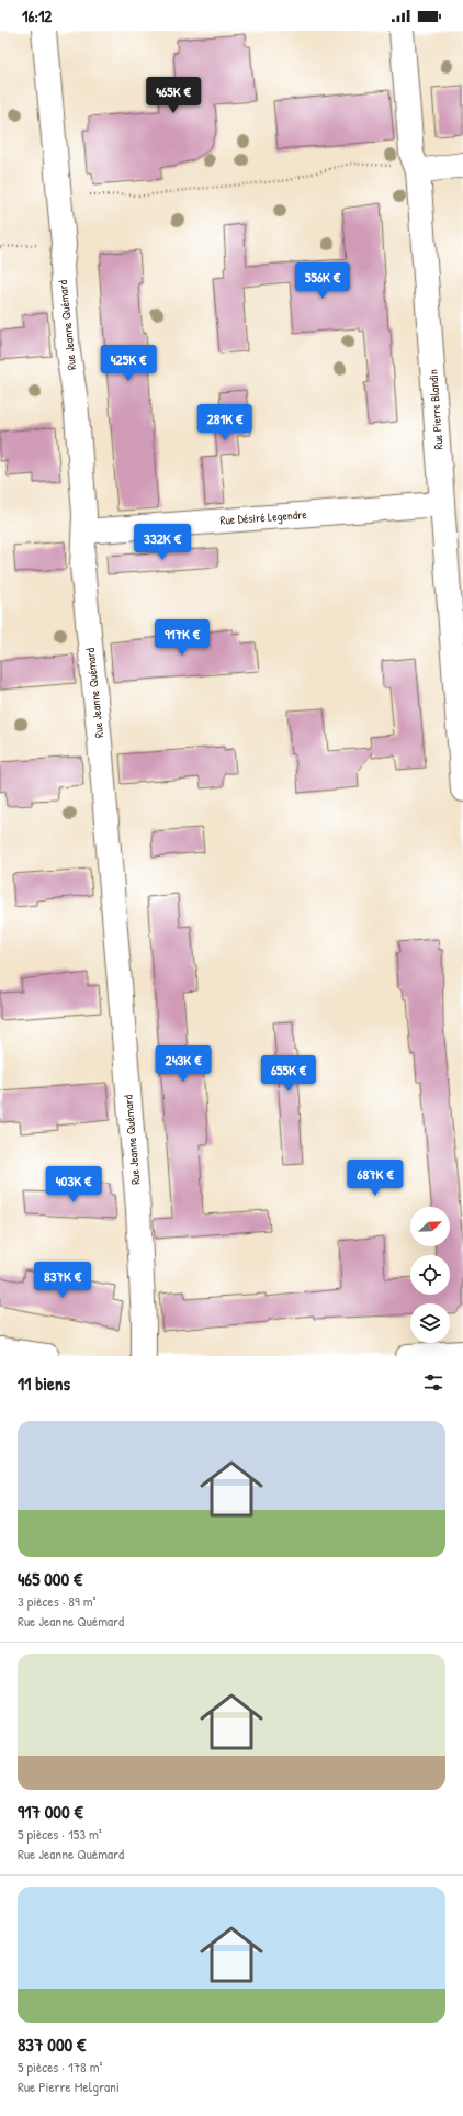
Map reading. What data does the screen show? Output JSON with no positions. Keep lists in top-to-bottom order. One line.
{"streets":{"street":["Rue Jeanne Quémard","Rue Pierre Blandin","Rue Désiré Legendre"]},"crossings":[["Rue Jeanne Quémard","Rue Désiré Legendre"],["Rue Pierre Blandin","Rue Désiré Legendre"]],"north":"top right","page":{"status":"16:12","price":["465K €","556K €","425K €","281K €","332K €","917K €","243K €","655K €","687K €","403K €","837K €"],"heading":"11 biens","list":[{"name":"465 000 €","note":"3 pièces · 89 m² · Rue Jeanne Quémard"},{"name":"917 000 €","note":"5 pièces · 153 m² · Rue Jeanne Quémard"},{"name":"837 000 €","note":"5 pièces · 178 m² · Rue Pierre Melgrani"}]}}
